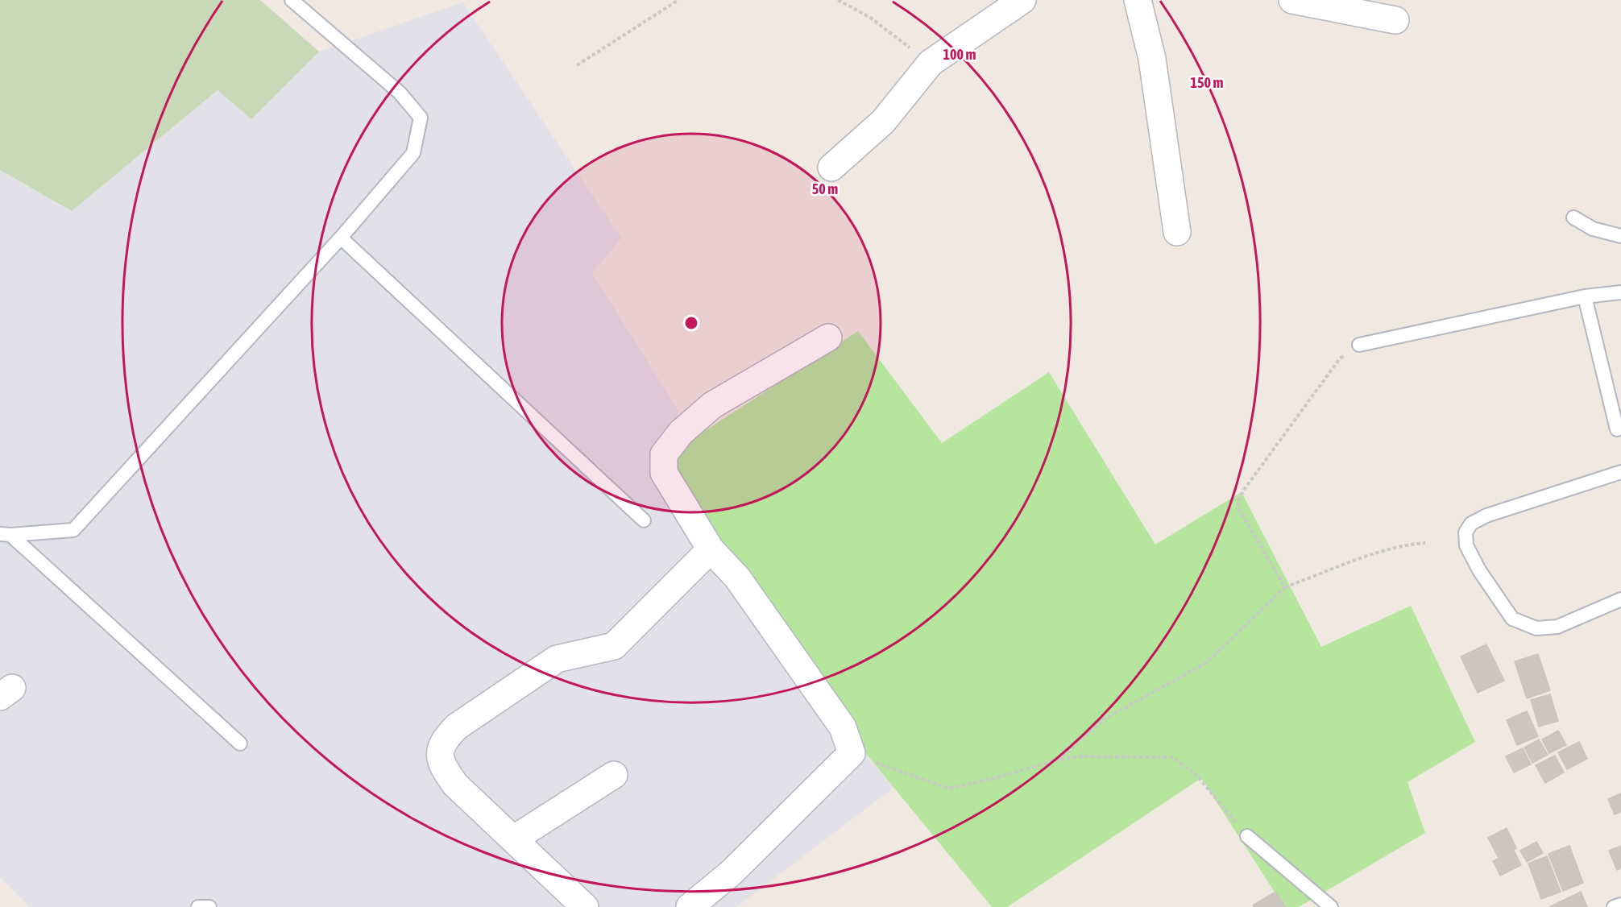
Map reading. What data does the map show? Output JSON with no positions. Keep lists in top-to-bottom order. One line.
{"rings":["100 m","150 m","50 m"]}
